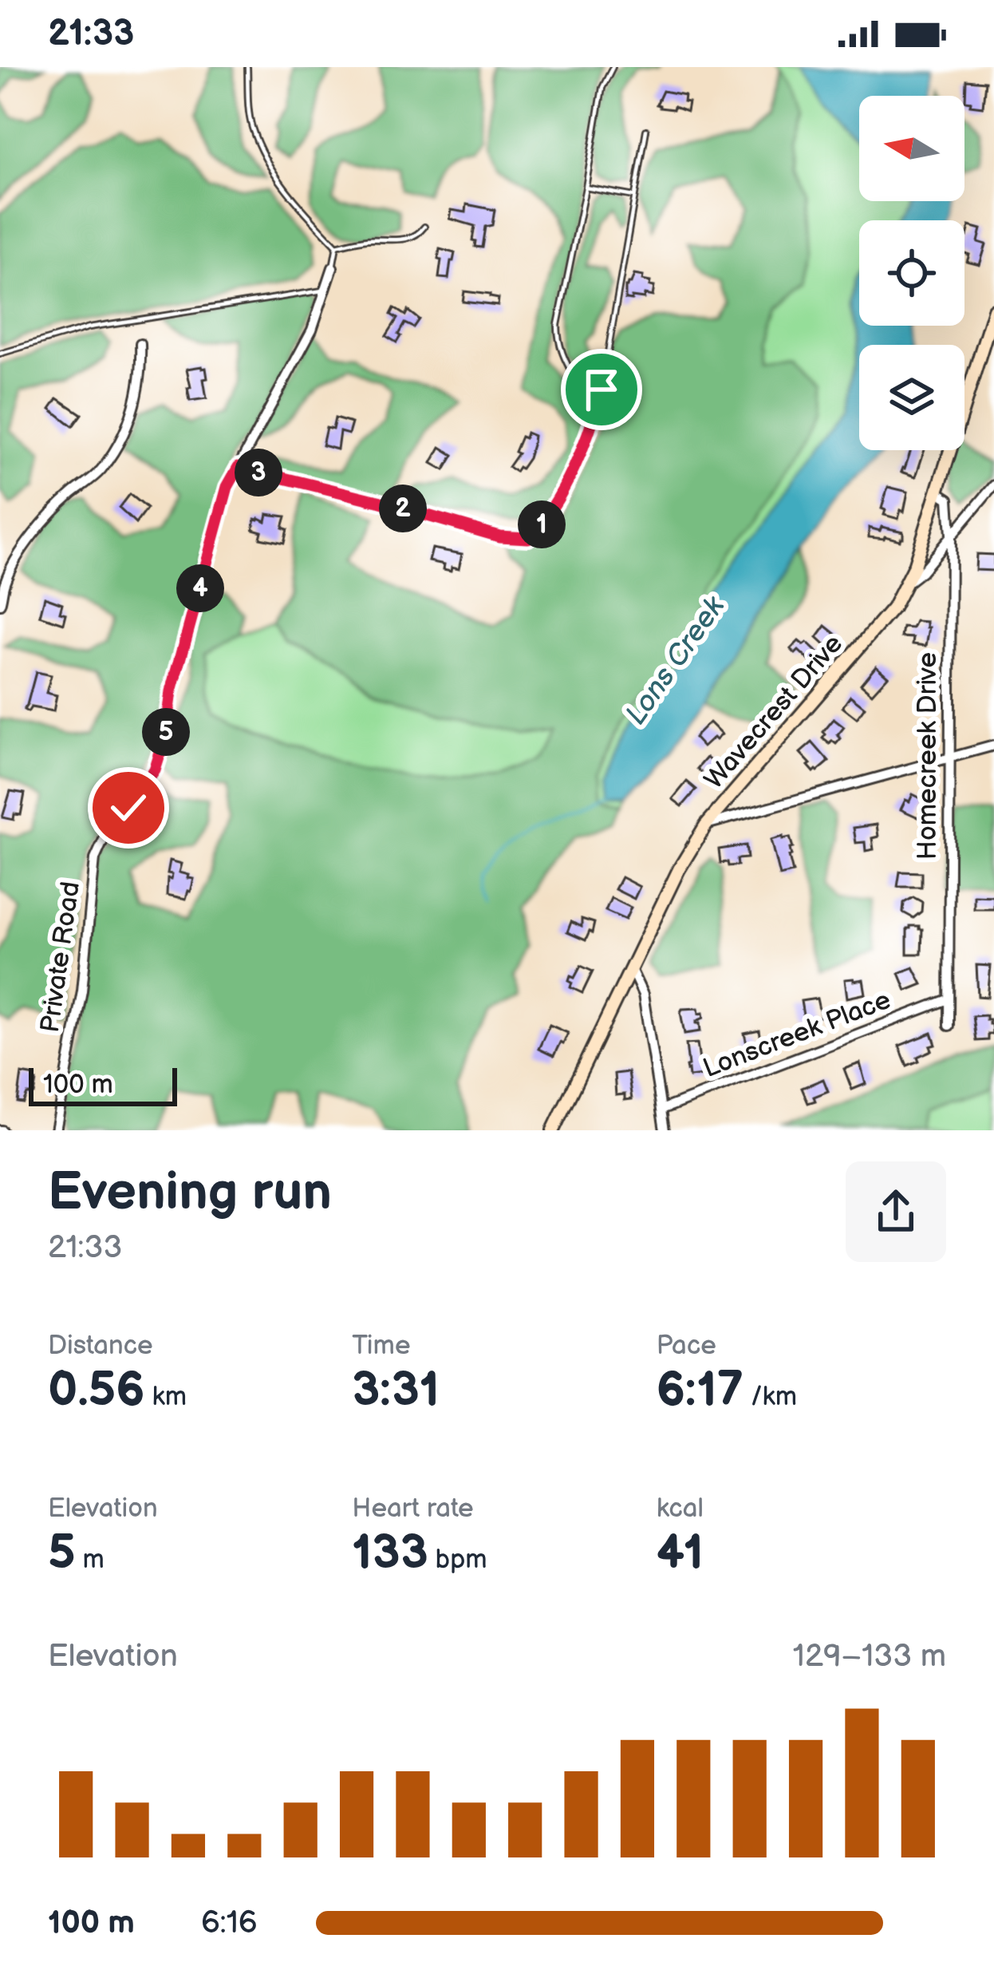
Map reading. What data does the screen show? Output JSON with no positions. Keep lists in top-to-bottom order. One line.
{"streets":{"street":["Wavecrest Drive","Homecreek Drive","Private Road","Lonscreek Place"]},"crossings":[["Wavecrest Drive","Homecreek Drive"],["Homecreek Drive","Lonscreek Place"]],"water":["Lons Creek"],"scale_bar":"100 m","north":"left","page":{"status":"21:33","pins":["3","2","1","4","5"],"scale":"100 m","heading":["Evening run","21:33"],"stats":[["Distance","0.56 km"],["Time","3:31"],["Pace","6:17 /km"],["Elevation","5 m"],["Heart rate","133 bpm"],["kcal","41"]],"chart":["Elevation","129–133 m"],"list":[{"name":"100 m","note":"6:16"}]}}
